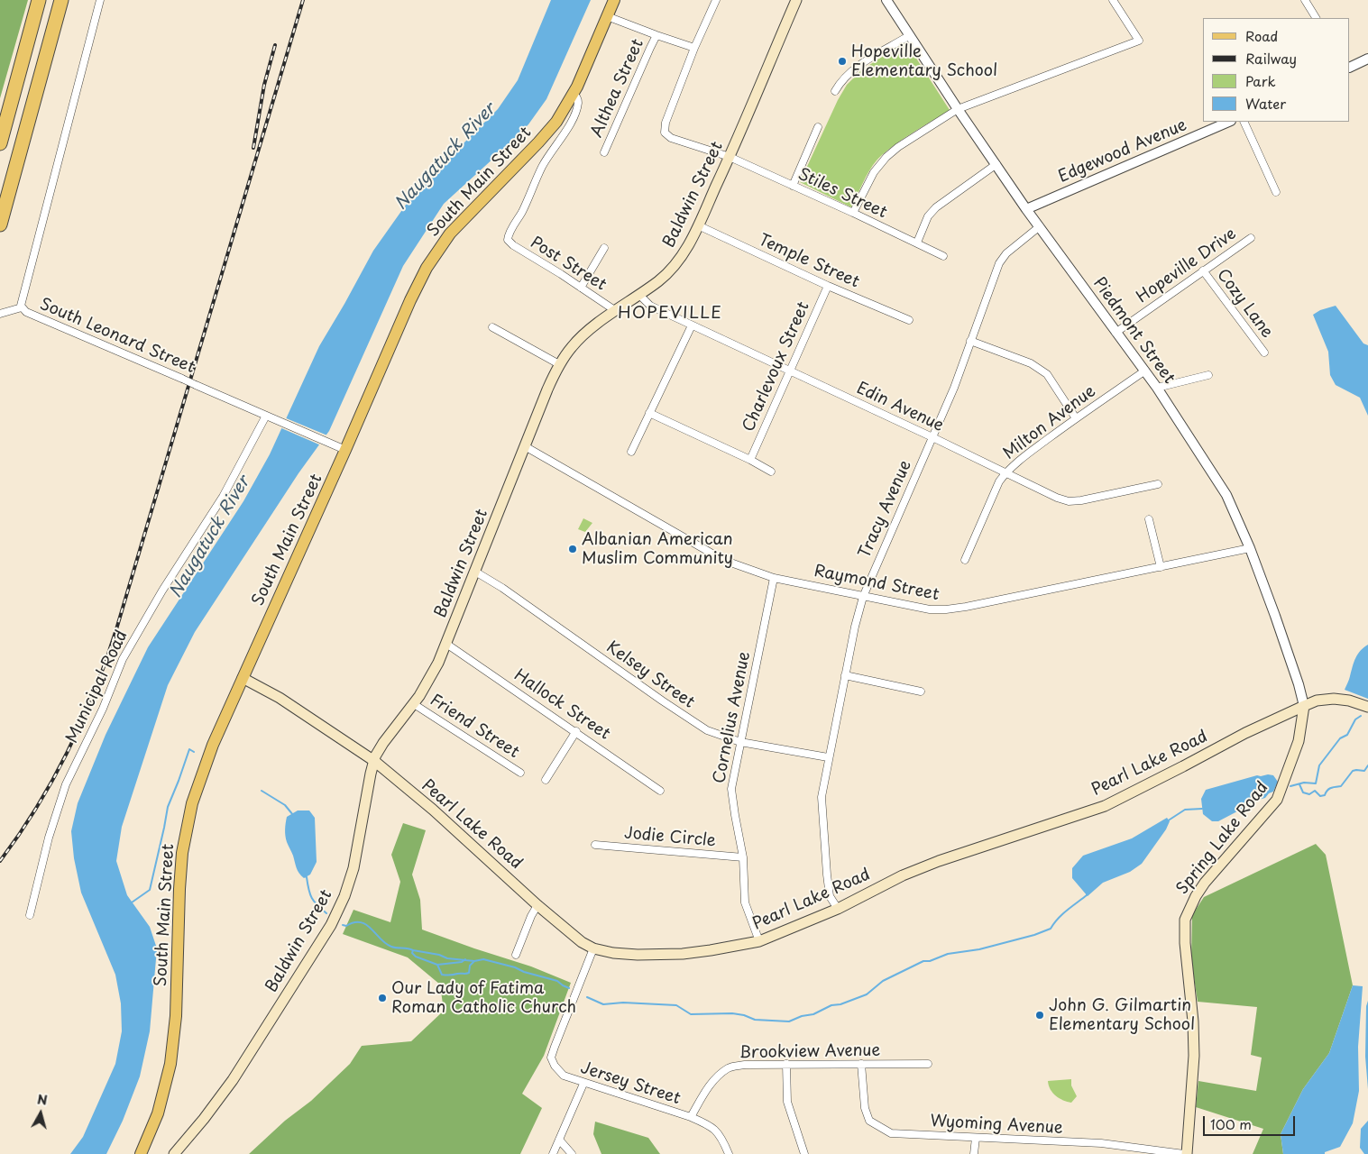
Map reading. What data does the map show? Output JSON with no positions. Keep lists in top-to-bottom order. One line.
{"streets":{"main road":["South Main Street","Baldwin Street","Pearl Lake Road","Spring Lake Road"],"street":["Althea Street","Edgewood Avenue","Stiles Street","Temple Street","Post Street","Hopeville Drive","Cozy Lane","Piedmont Street","South Leonard Street","Charlevoux Street","Edin Avenue","Milton Avenue","Tracy Avenue","Raymond Street","Kelsey Street","Municipal Road","Hallock Street","Cornelius Avenue","Friend Street","Jodie Circle","Brookview Avenue","Jersey Street","Wyoming Avenue"]},"crossings":[["Edgewood Avenue","Piedmont Street"],["South Main Street","Post Street"],["South Main Street","South Leonard Street"],["South Main Street","Pearl Lake Road"],["Stiles Street","Baldwin Street"],["Baldwin Street","Temple Street"],["Baldwin Street","Post Street"],["Baldwin Street","Edin Avenue"],["Baldwin Street","Raymond Street"],["Baldwin Street","Kelsey Street"],["Baldwin Street","Hallock Street"],["Baldwin Street","Friend Street"],["Baldwin Street","Pearl Lake Road"],["Temple Street","Charlevoux Street"],["Hopeville Drive","Cozy Lane"],["Hopeville Drive","Piedmont Street"],["Piedmont Street","Milton Avenue"],["Piedmont Street","Tracy Avenue"],["Piedmont Street","Raymond Street"],["Piedmont Street","Pearl Lake Road"],["Piedmont Street","Spring Lake Road"],["South Leonard Street","Municipal Road"],["Charlevoux Street","Edin Avenue"],["Edin Avenue","Milton Avenue"],["Edin Avenue","Tracy Avenue"],["Tracy Avenue","Raymond Street"],["Tracy Avenue","Kelsey Street"],["Tracy Avenue","Pearl Lake Road"],["Raymond Street","Cornelius Avenue"],["Kelsey Street","Cornelius Avenue"],["Cornelius Avenue","Pearl Lake Road"],["Cornelius Avenue","Jodie Circle"],["Pearl Lake Road","Spring Lake Road"],["Pearl Lake Road","Jersey Street"],["Spring Lake Road","Wyoming Avenue"],["Brookview Avenue","Jersey Street"],["Brookview Avenue","Wyoming Avenue"]],"districts":["HOPEVILLE"],"water":["Naugatuck River"],"places":["Hopeville Elementary School","Albanian American Muslim Community","Our Lady of Fatima Roman Catholic Church","John G. Gilmartin Elementary School"],"legend":["Road","Railway","Park","Water"],"scale_bar":"100 m","north":"top"}
